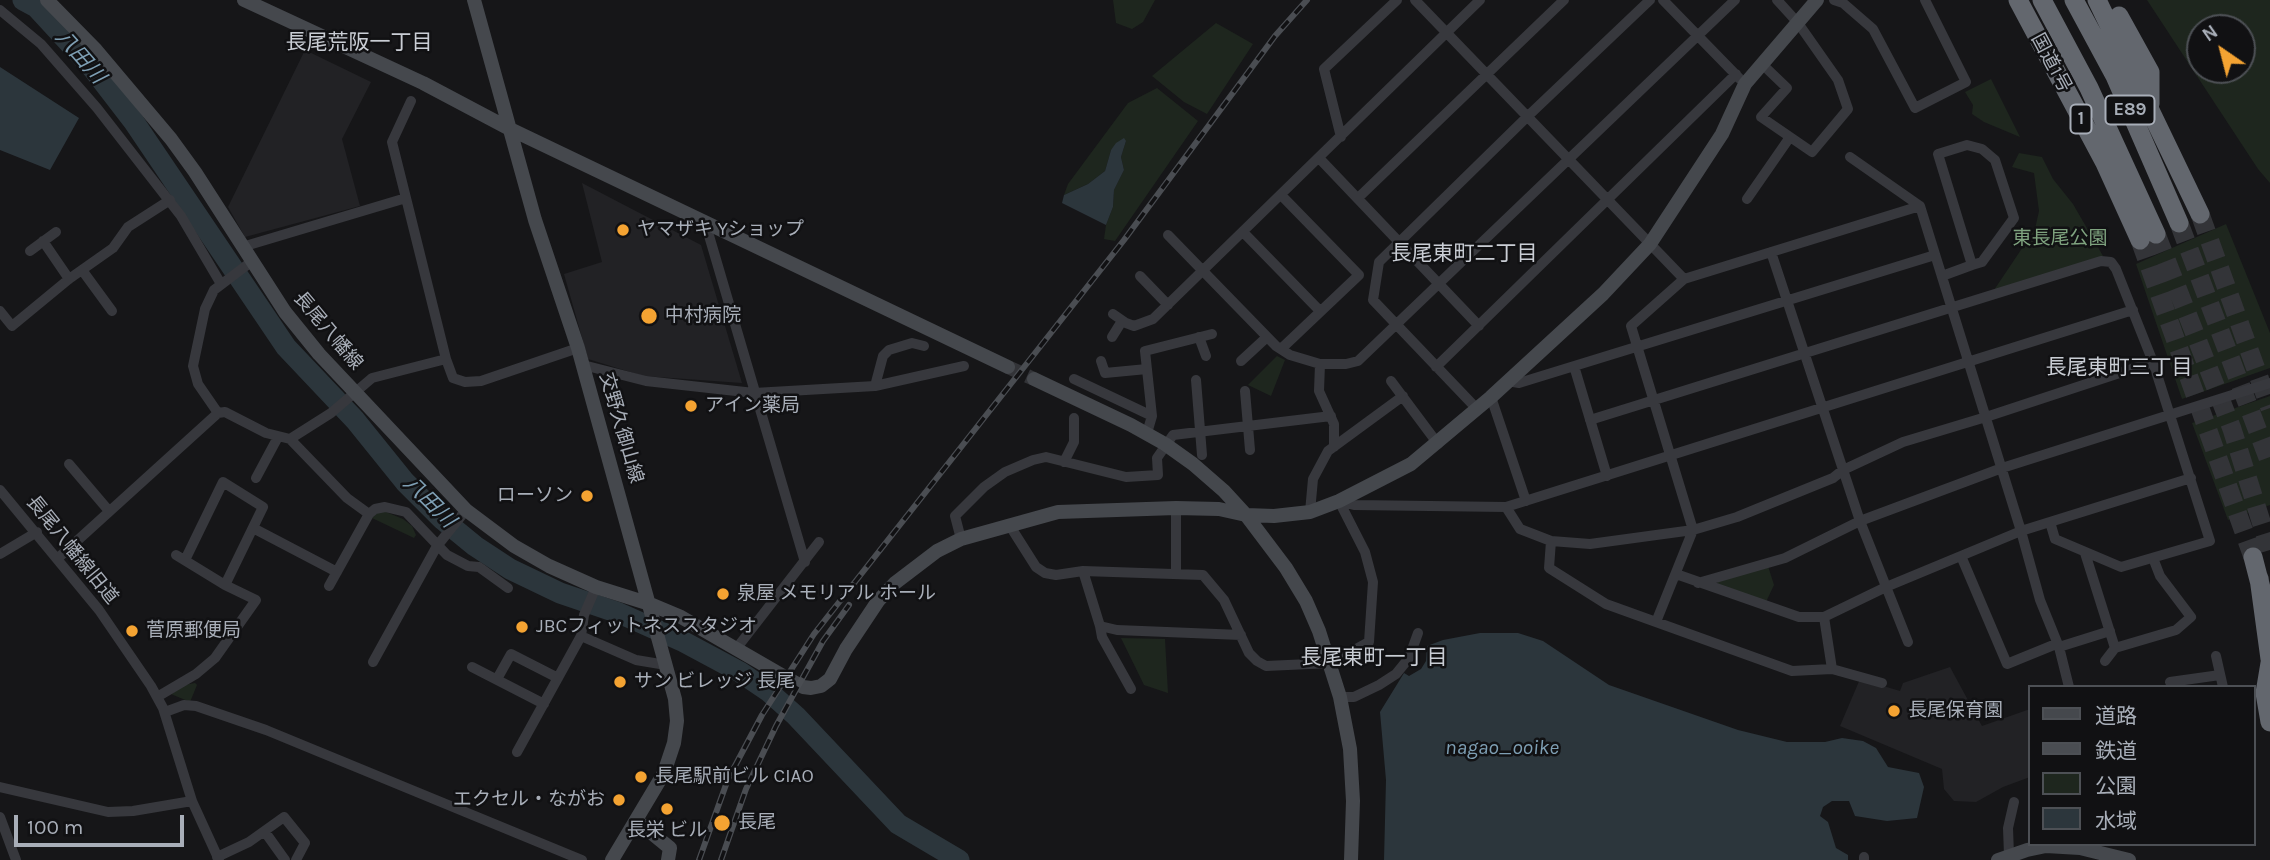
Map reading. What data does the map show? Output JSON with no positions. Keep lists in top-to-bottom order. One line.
{"streets":{"highway":["国道1号","E89","1"],"street":["長尾八幡線","交野久御山線","長尾八幡線旧道"]},"crossings":[["国道1号","E89"],["長尾八幡線","交野久御山線"]],"districts":["長尾荒阪一丁目","長尾東町二丁目","長尾東町三丁目","長尾東町一丁目"],"water":["八田川","nagao_ooike"],"parks":["東長尾公園"],"places":["ヤマザキ Yショップ","中村病院","アイン薬局","ローソン","泉屋 メモリアル ホール","JBCフィットネススタジオ","菅原郵便局","サン ビレッジ 長尾","長尾保育園","長尾駅前ビル CIAO","エクセル・ながお","長栄 ビル","長尾"],"legend":["道路","鉄道","公園","水域"],"scale_bar":"100 m","north":"top left"}
